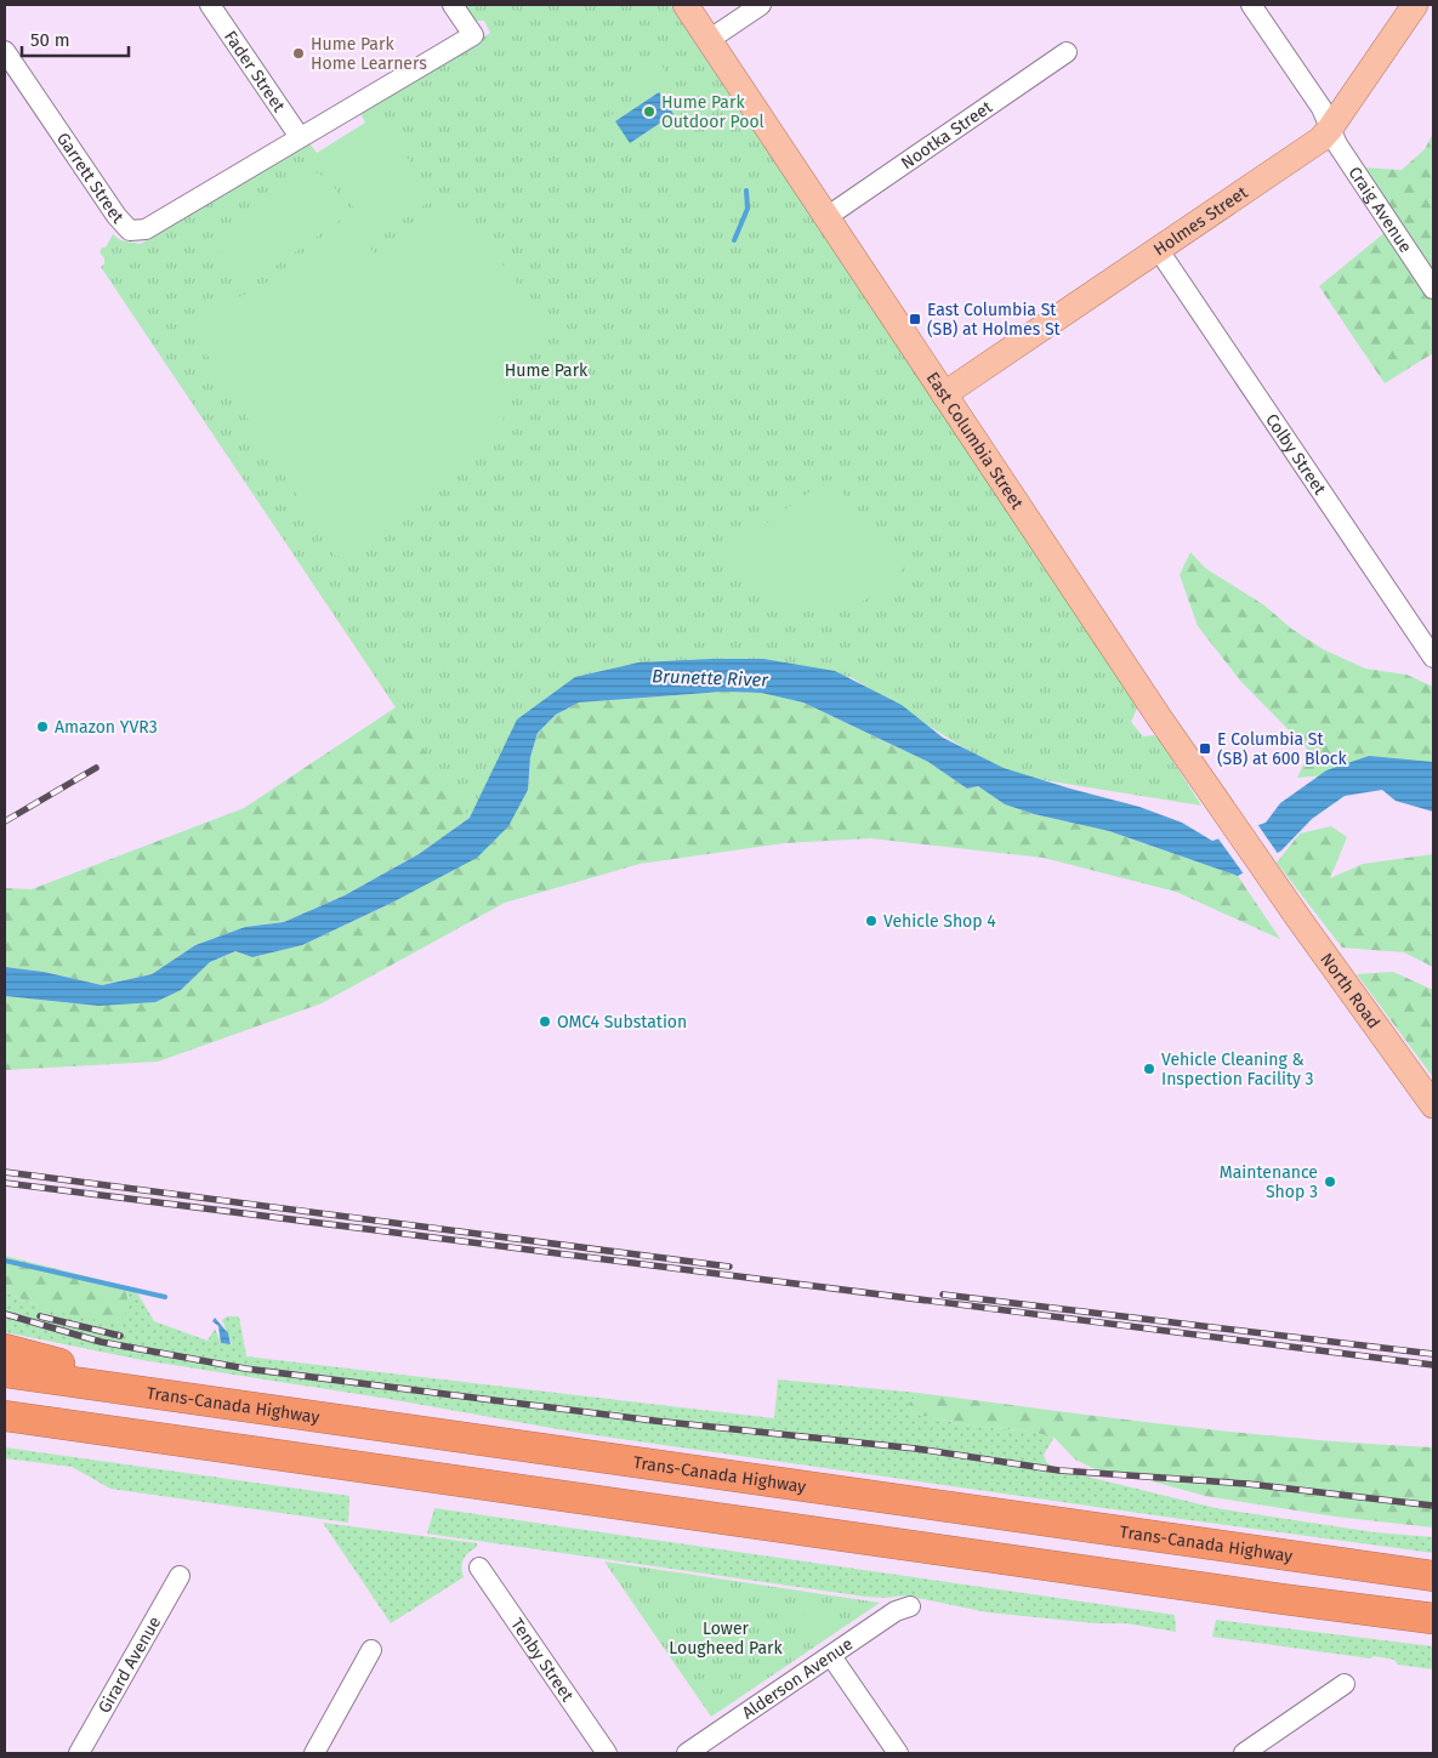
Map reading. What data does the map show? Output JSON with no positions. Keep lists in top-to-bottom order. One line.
{"streets":{"highway":["Trans-Canada Highway"],"main road":["Holmes Street","East Columbia Street","North Road"],"street":["Fader Street","Nootka Street","Garrett Street","Craig Avenue","Colby Street","Tenby Street","Girard Avenue","Alderson Avenue"]},"crossings":[["Fader Street","Garrett Street"],["Nootka Street","East Columbia Street"],["Craig Avenue","Holmes Street"],["Holmes Street","East Columbia Street"],["Holmes Street","Colby Street"],["East Columbia Street","North Road"]],"water":["Brunette River"],"parks":["Hume Park","Lower Lougheed Park"],"places":{"other":["Hume Park Home Learners","Hume Park Outdoor Pool","Amazon YVR3","Vehicle Shop 4","OMC4 Substation","Vehicle Cleaning & Inspection Facility 3","Maintenance Shop 3"],"transit":["East Columbia St (SB) at Holmes St","E Columbia St (SB) at 600 Block"]},"scale_bar":"50 m"}
